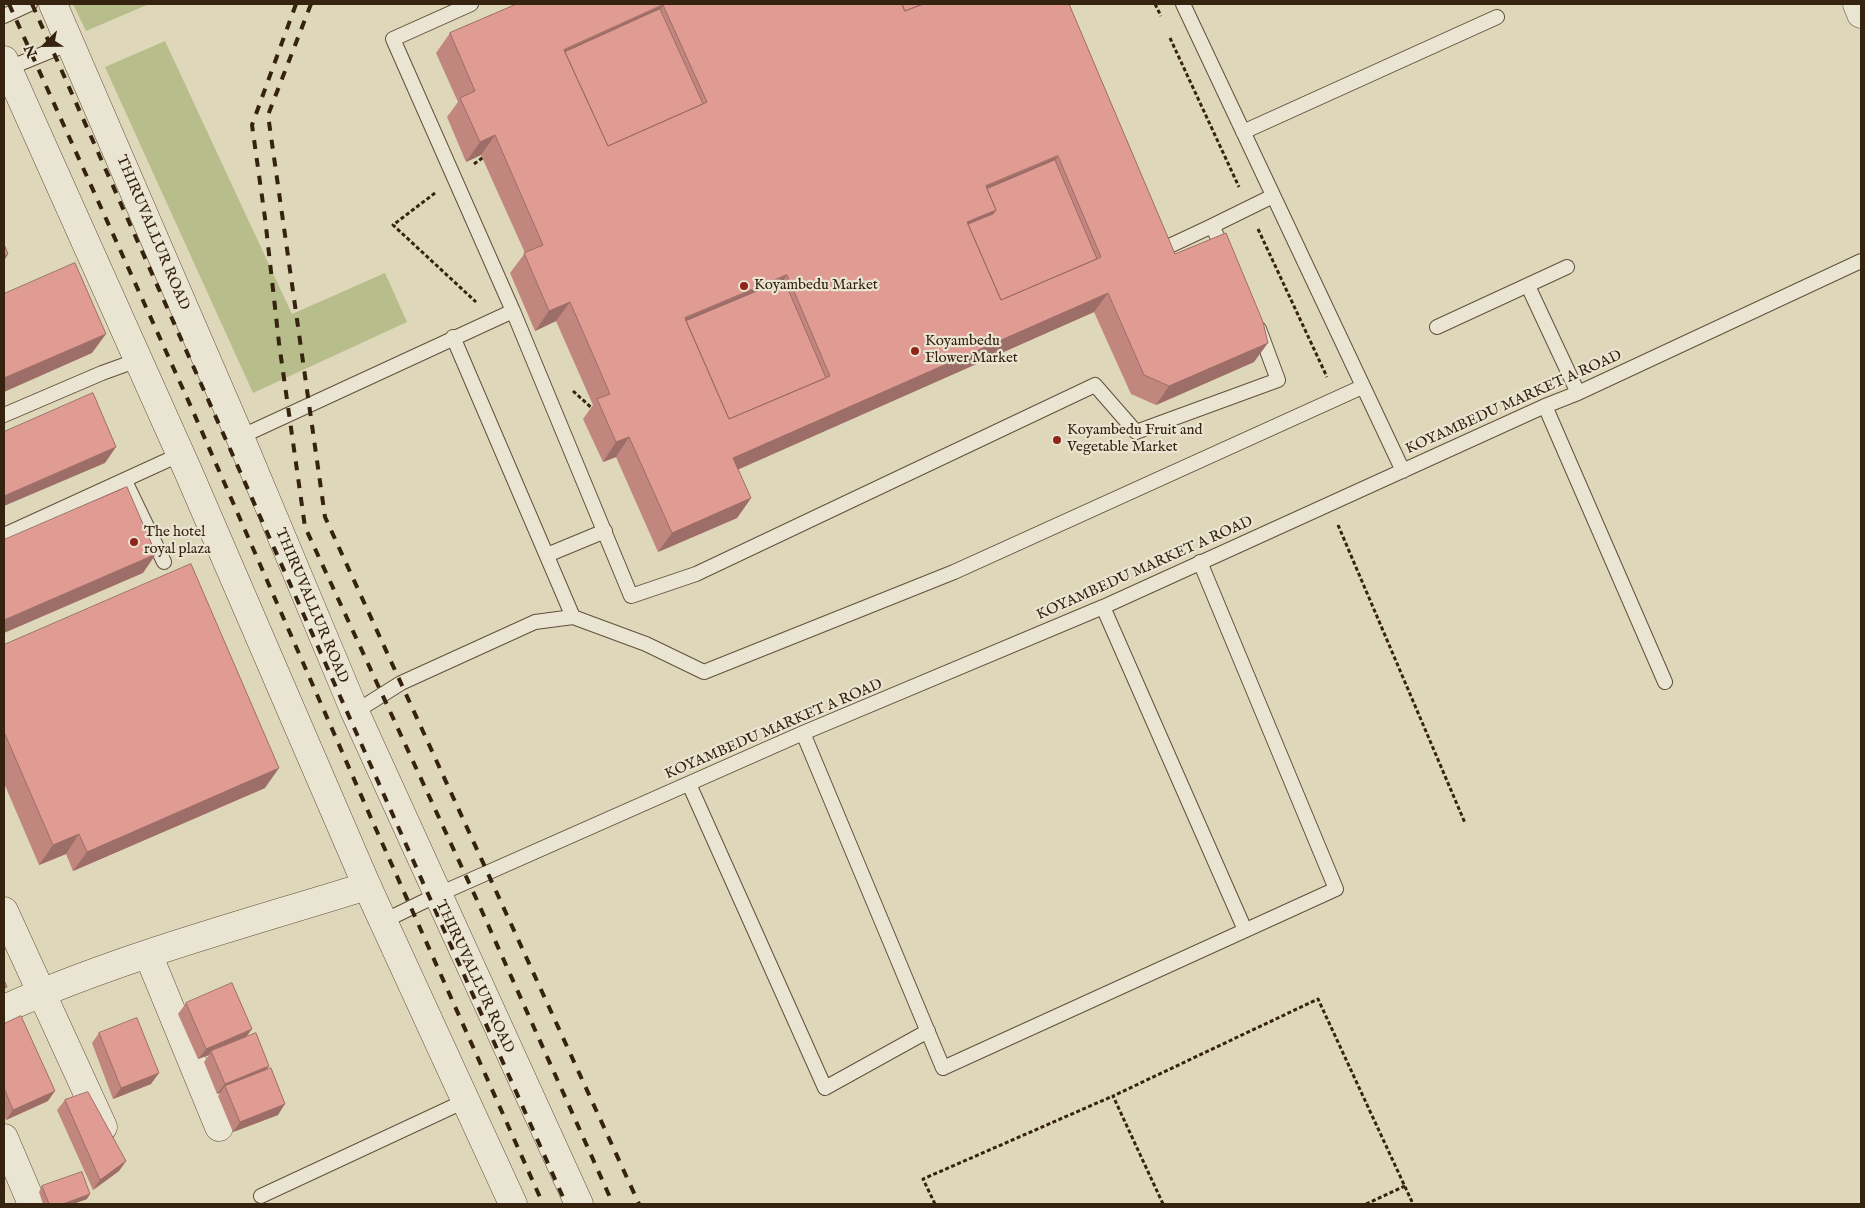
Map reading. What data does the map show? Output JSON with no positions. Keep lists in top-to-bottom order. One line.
{"streets":{"street":["THIRUVALLUR ROAD"],"lane":["KOYAMBEDU MARKET A ROAD"]},"crossings":[["THIRUVALLUR ROAD","KOYAMBEDU MARKET A ROAD"]],"places":["Koyambedu Market","Koyambedu Flower Market","Koyambedu Fruit and Vegetable Market","The hotel royal plaza"],"north":"bottom left"}
